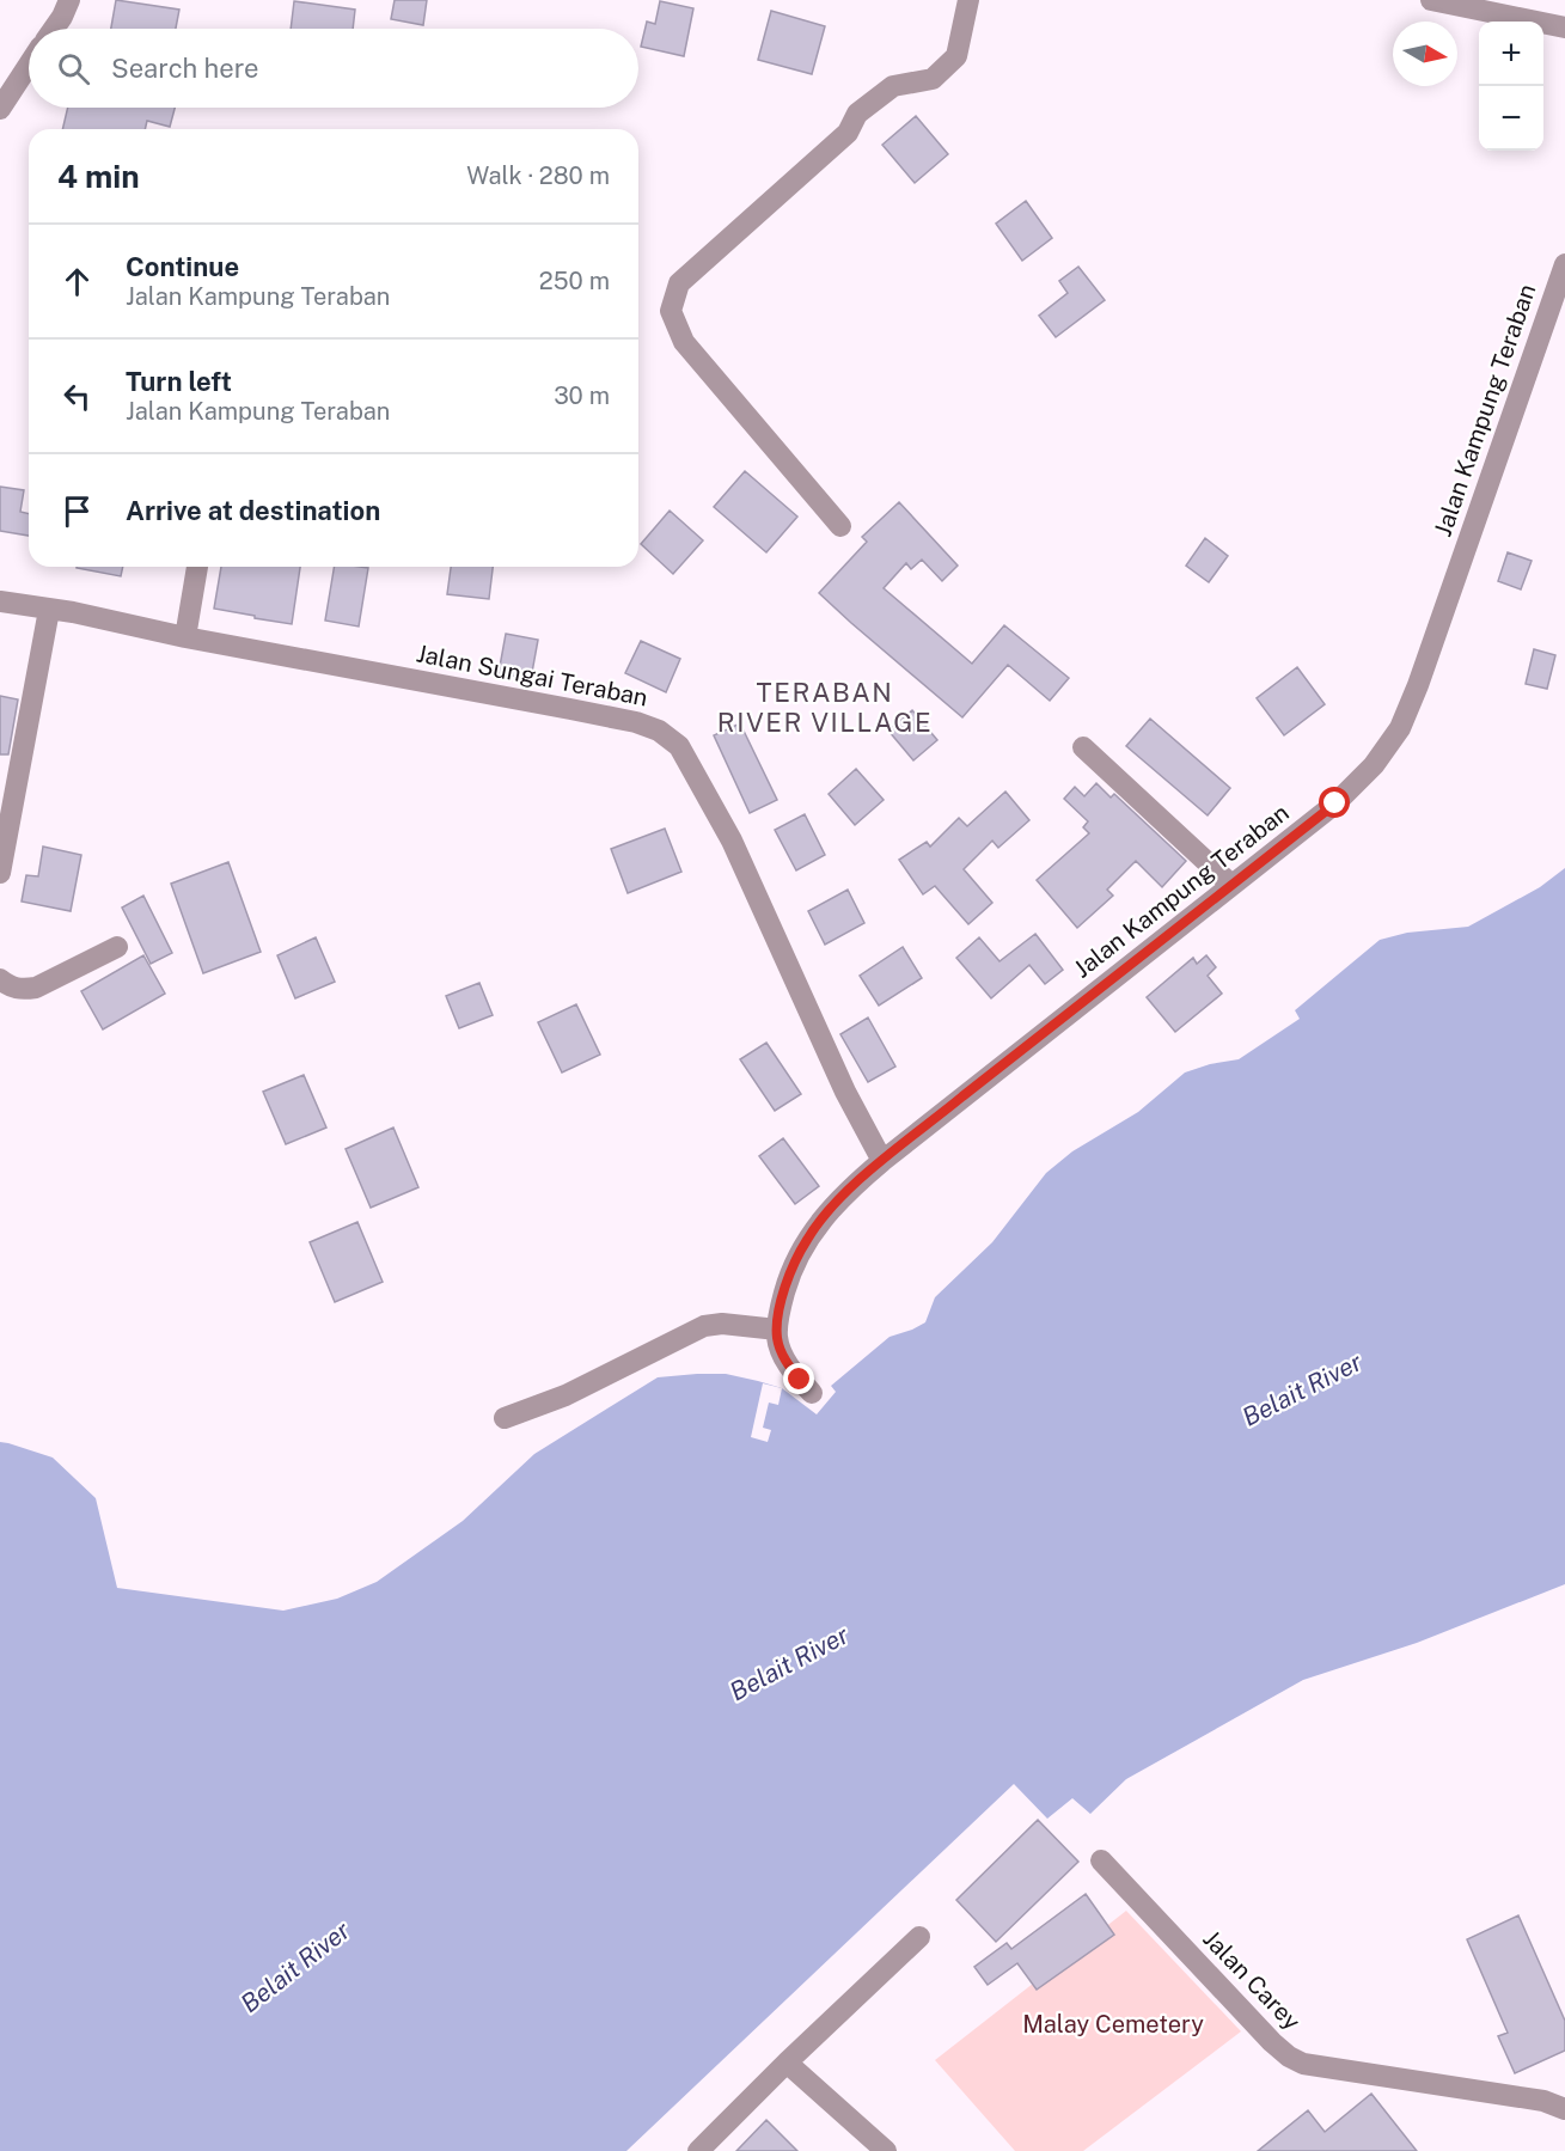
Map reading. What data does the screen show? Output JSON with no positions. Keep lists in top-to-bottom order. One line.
{"streets":{"street":["Jalan Kampung Teraban","Jalan Sungai Teraban","Jalan Carey"]},"crossings":[["Jalan Kampung Teraban","Jalan Sungai Teraban"]],"districts":["TERABAN RIVER VILLAGE"],"water":["Belait River"],"parks":["Malay Cemetery"],"north":"right","page":{"map_buttons":["+","−"],"search":"Search here","heading":["4 min","Walk · 280 m"],"list":[["Continue","Jalan Kampung Teraban","250 m"],["Turn left","Jalan Kampung Teraban","30 m"],"Arrive at destination"]}}
